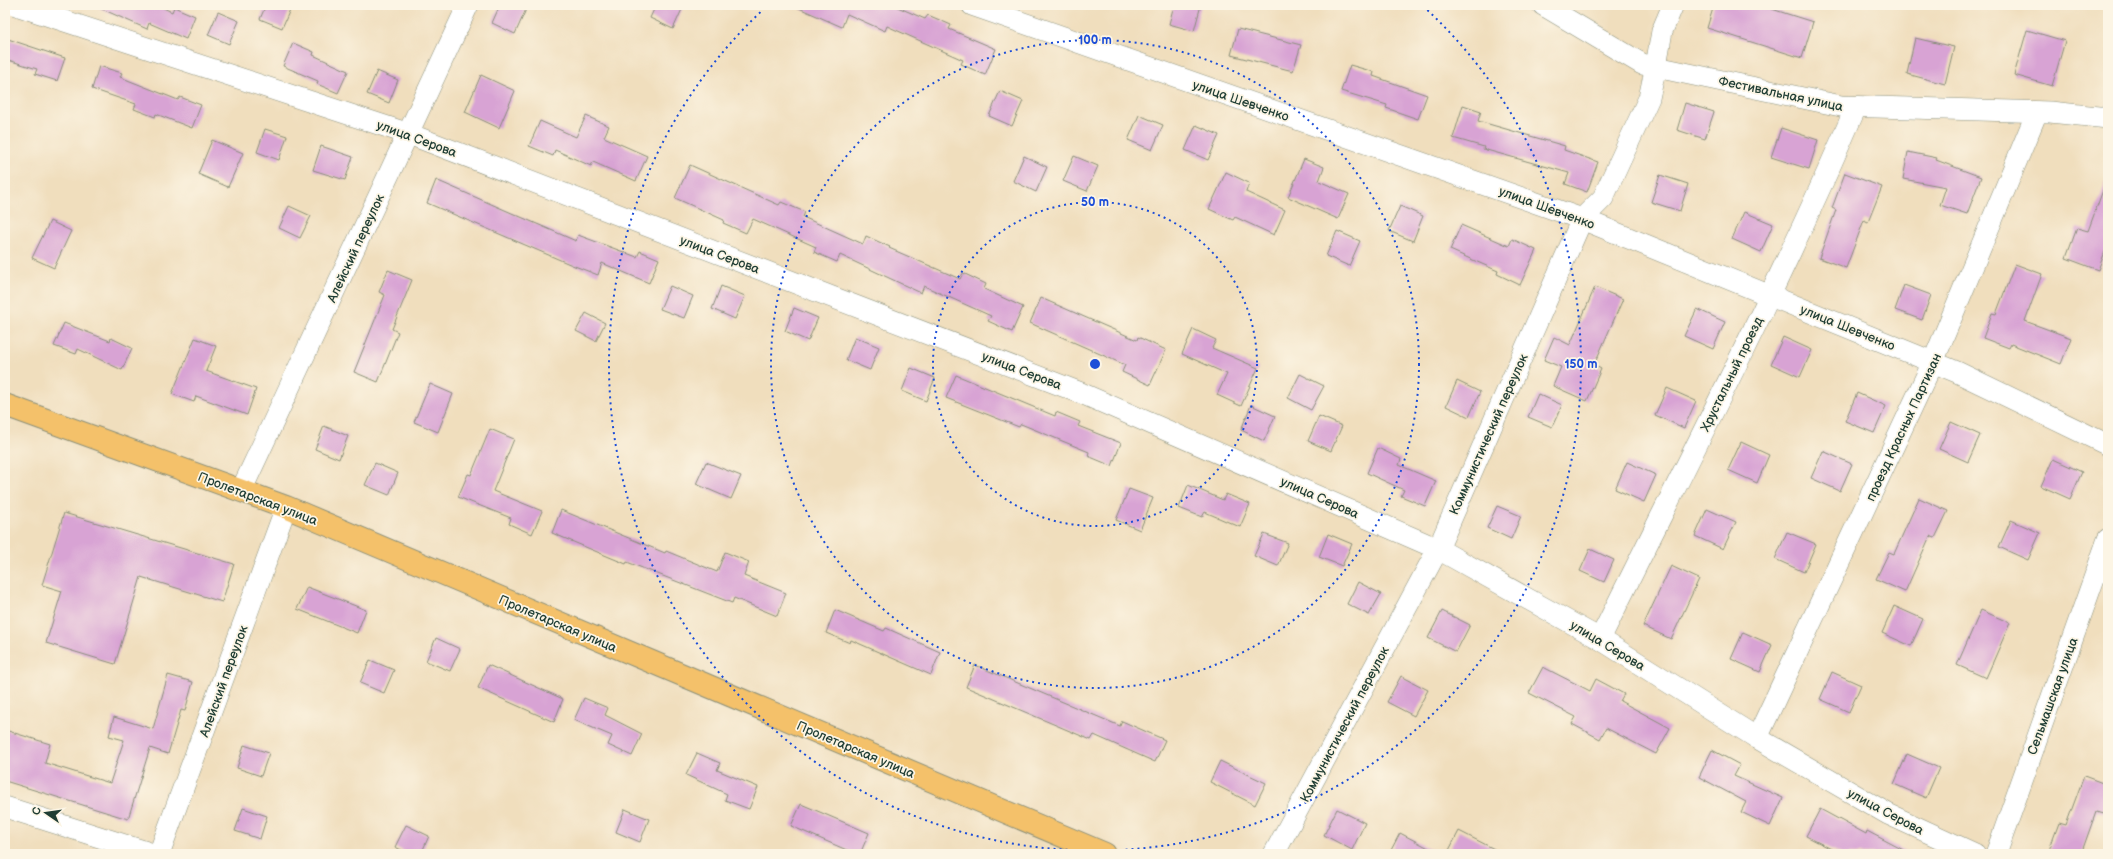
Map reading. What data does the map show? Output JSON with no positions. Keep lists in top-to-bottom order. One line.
{"streets":{"main road":["Пролетарская улица"],"street":["Фестивальная улица","улица Шевченко","улица Серова","Алейский переулок","Хрустальный проезд","проезд Красных Партизан","Коммунистический переулок","Сельмашская улица"]},"crossings":[["Фестивальная улица","Хрустальный проезд"],["Фестивальная улица","проезд Красных Партизан"],["Фестивальная улица","Коммунистический переулок"],["улица Шевченко","Хрустальный проезд"],["улица Шевченко","проезд Красных Партизан"],["улица Шевченко","Коммунистический переулок"],["улица Серова","Алейский переулок"],["улица Серова","Хрустальный проезд"],["улица Серова","проезд Красных Партизан"],["улица Серова","Коммунистический переулок"],["Алейский переулок","Пролетарская улица"]],"north":"left","rings":["100 m","50 m","150 m"]}
